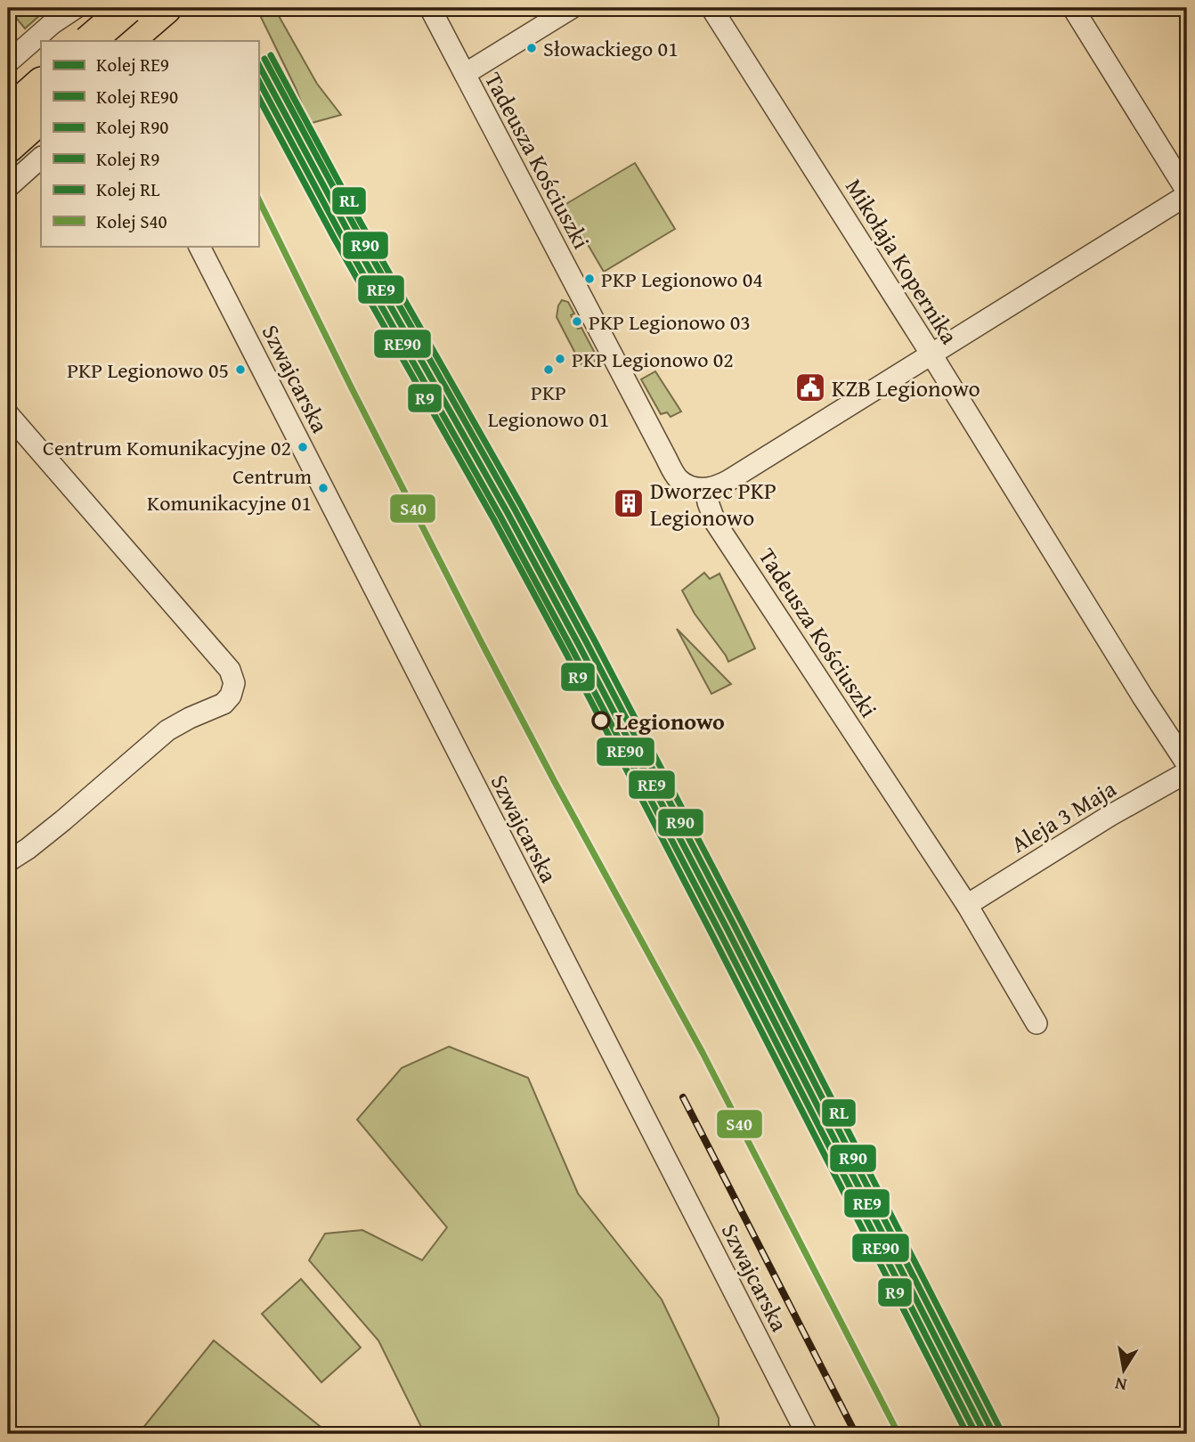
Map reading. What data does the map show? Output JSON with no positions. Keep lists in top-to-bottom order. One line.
{"streets":{"street":["Tadeusza Kościuszki","Mikołaja Kopernika","Szwajcarska","Aleja 3 Maja"]},"crossings":[["Tadeusza Kościuszki","Aleja 3 Maja"]],"places":{"other":["Słowackiego 01","PKP Legionowo 04","PKP Legionowo 03","PKP Legionowo 02","PKP Legionowo 05","PKP Legionowo 01","Centrum Komunikacyjne 02","Centrum Komunikacyjne 01","Legionowo"],"public building":["KZB Legionowo"],"building":["Dworzec PKP Legionowo"]},"lines":["rail line RL","rail line R90","rail line RE9","rail line RE90","rail line R9","rail line S40"],"legend":["Kolej RE9","Kolej RE90","Kolej R90","Kolej R9","Kolej RL","Kolej S40"],"north":"bottom"}
